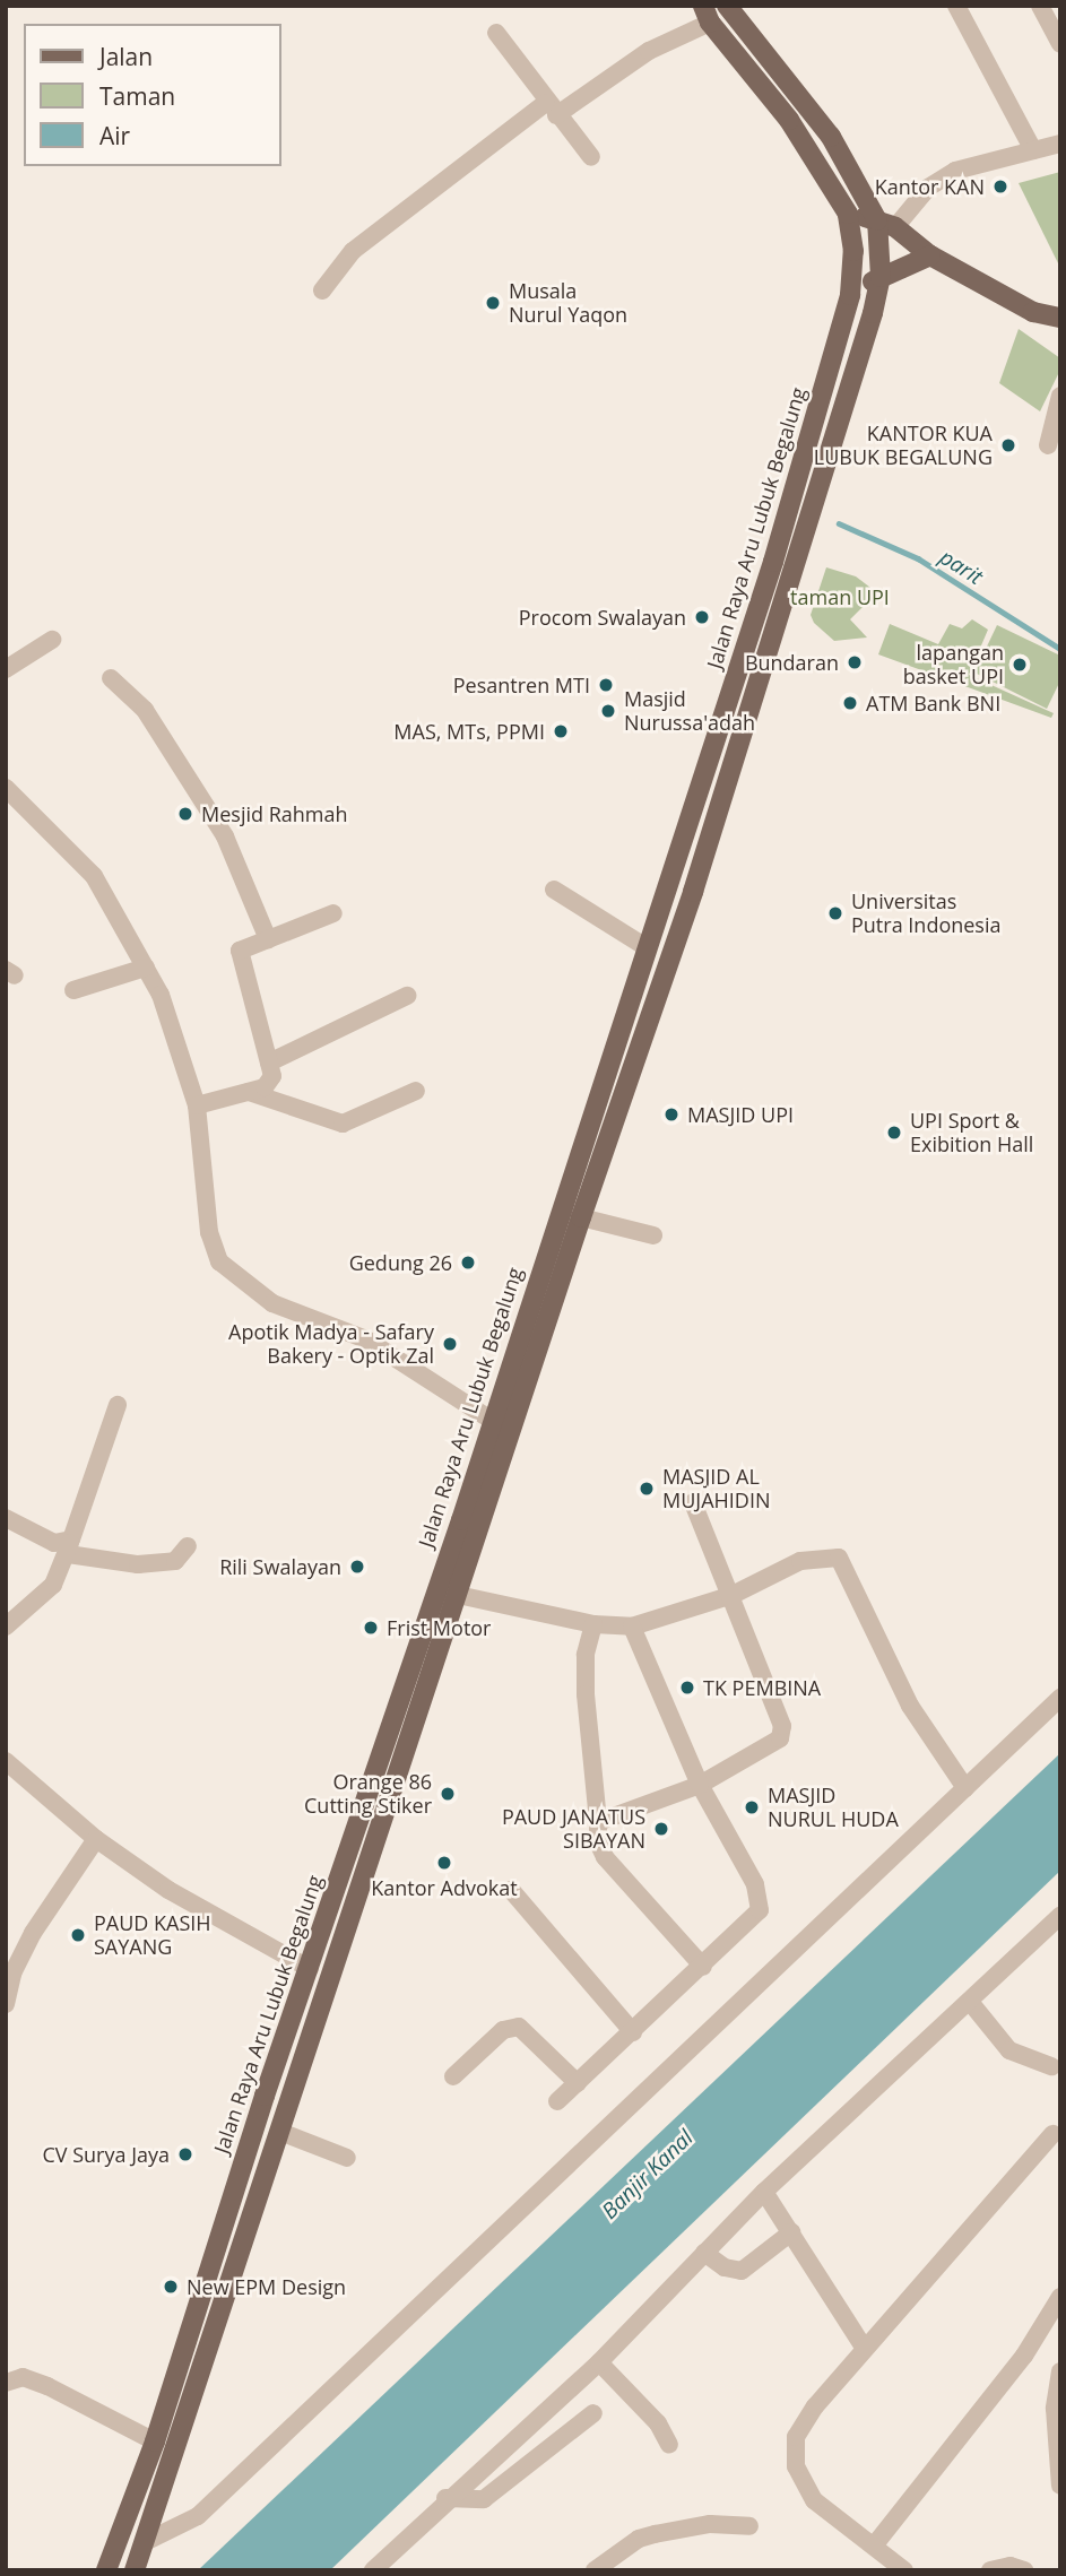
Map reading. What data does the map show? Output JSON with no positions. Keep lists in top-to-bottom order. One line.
{"streets":{"main road":["Jalan Raya Aru Lubuk Begalung"]},"water":["parit","Banjir Kanal"],"parks":["taman UPI"],"places":["Kantor KAN","Musala Nurul Yaqon","KANTOR KUA LUBUK BEGALUNG","Procom Swalayan","Bundaran","lapangan basket UPI","Pesantren MTI","ATM Bank BNI","Masjid Nurussa'adah","MAS, MTs, PPMI","Mesjid Rahmah","Universitas Putra Indonesia","MASJID UPI","UPI Sport & Exibition Hall","Gedung 26","Apotik Madya - Safary Bakery - Optik Zal","MASJID AL MUJAHIDIN","Rili Swalayan","Frist Motor","TK PEMBINA","Orange 86 Cutting Stiker","MASJID NURUL HUDA","PAUD JANATUS SIBAYAN","Kantor Advokat","PAUD KASIH SAYANG","CV Surya Jaya","New EPM Design"],"legend":["Jalan","Taman","Air"]}
